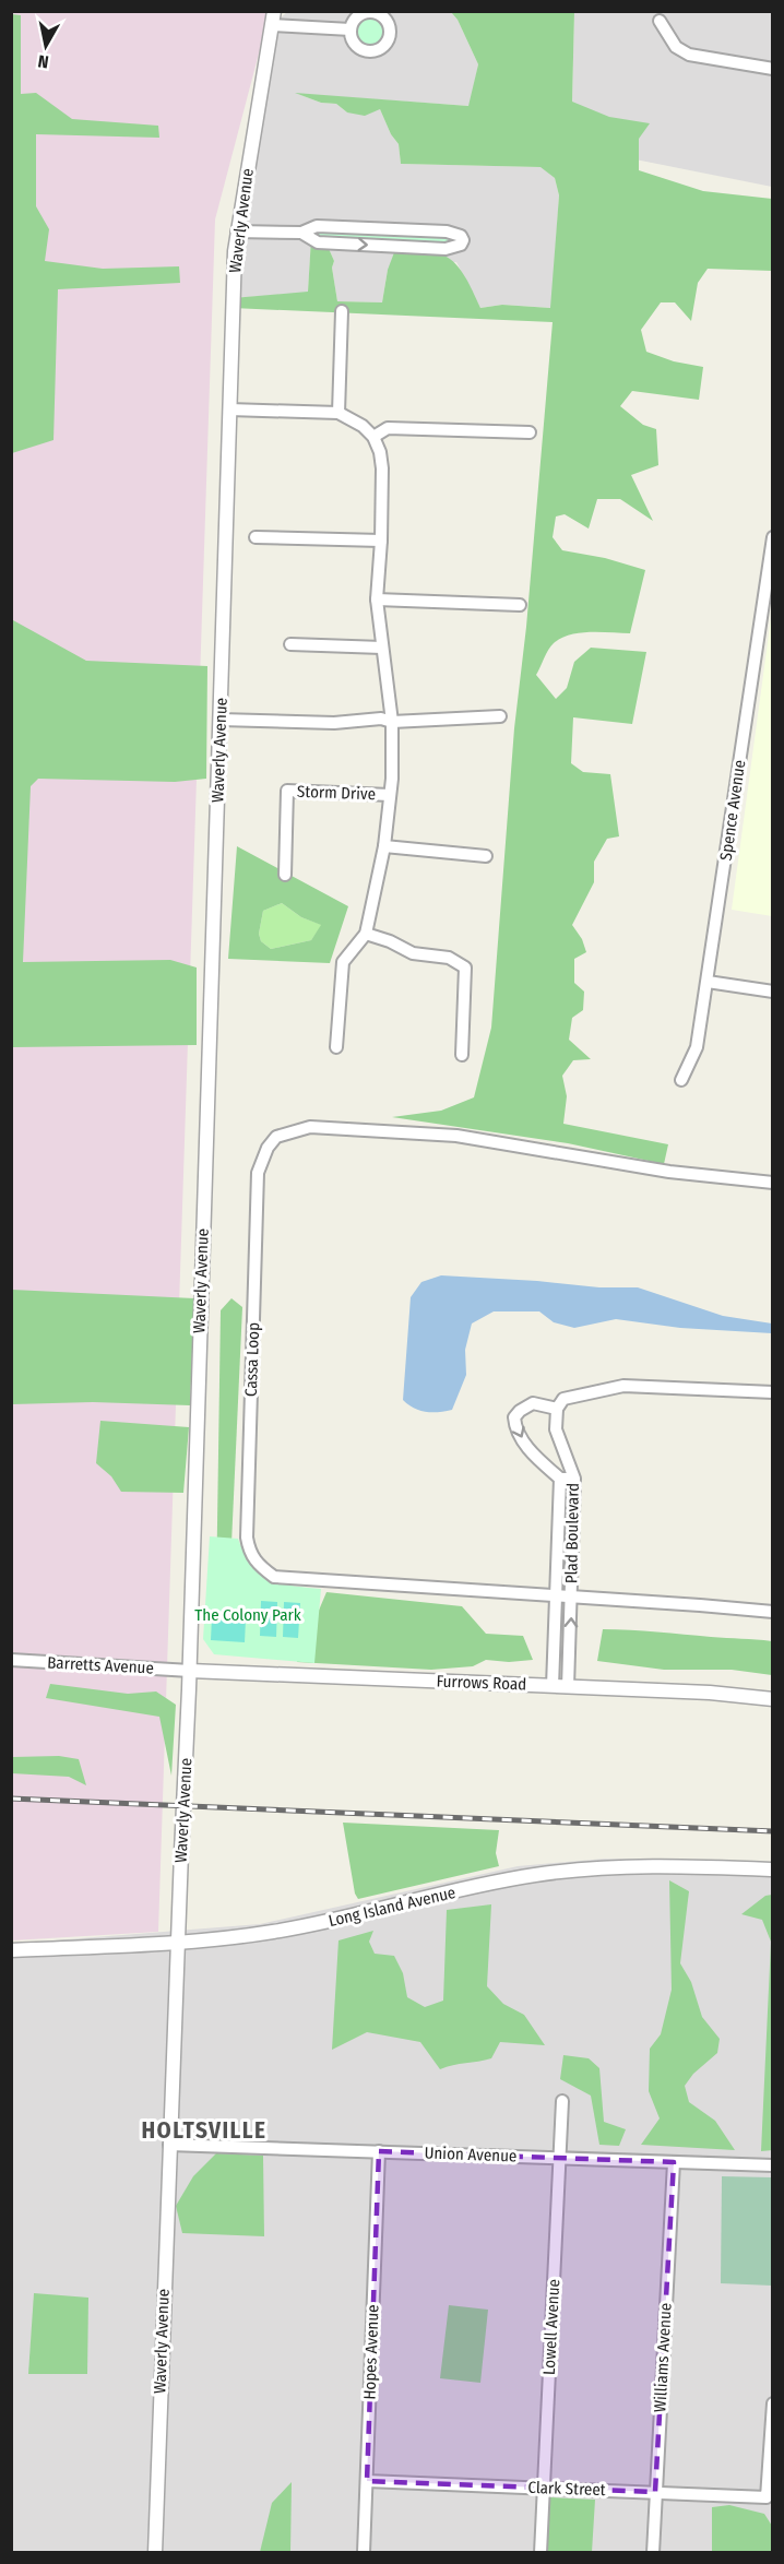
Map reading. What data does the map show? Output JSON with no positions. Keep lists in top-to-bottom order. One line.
{"streets":{"street":["Waverly Avenue","Storm Drive","Spence Avenue","Cassa Loop","Plad Boulevard","Barretts Avenue","Furrows Road","Long Island Avenue","Union Avenue","Lowell Avenue","Hopes Avenue","Williams Avenue","Clark Street"]},"crossings":[["Waverly Avenue","Barretts Avenue"],["Waverly Avenue","Furrows Road"],["Waverly Avenue","Long Island Avenue"],["Waverly Avenue","Union Avenue"],["Cassa Loop","Plad Boulevard"],["Plad Boulevard","Furrows Road"],["Barretts Avenue","Furrows Road"],["Union Avenue","Lowell Avenue"],["Union Avenue","Hopes Avenue"],["Union Avenue","Williams Avenue"],["Lowell Avenue","Clark Street"],["Hopes Avenue","Clark Street"],["Williams Avenue","Clark Street"]],"districts":["HOLTSVILLE"],"parks":["The Colony Park"],"north":"bottom"}
